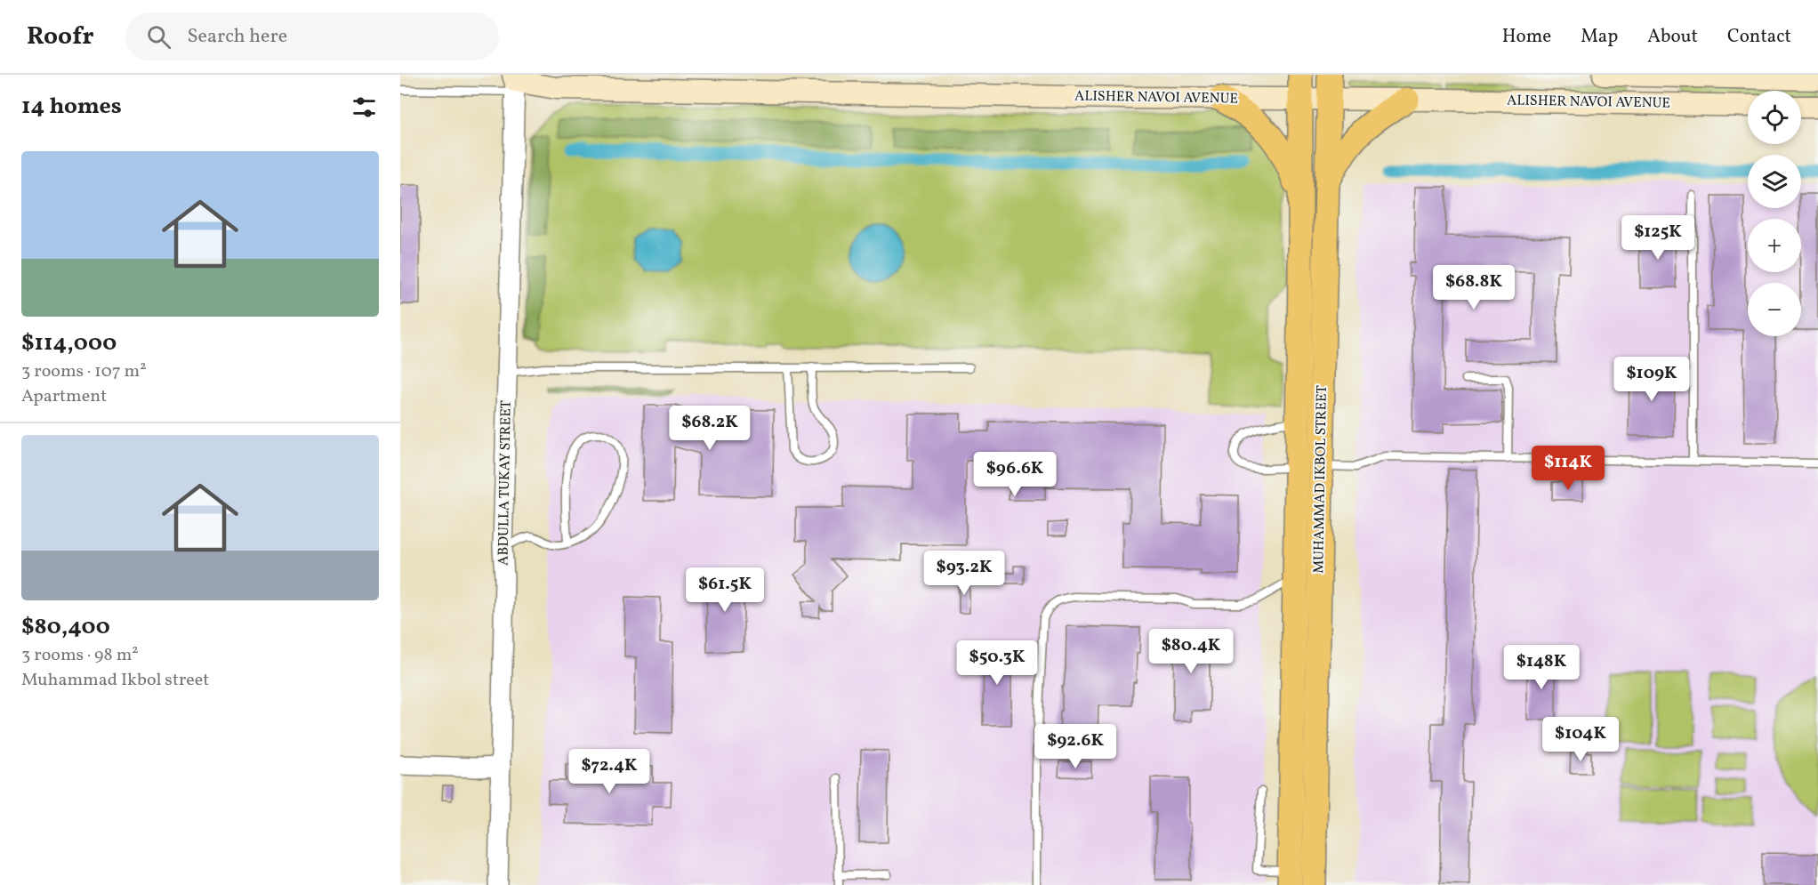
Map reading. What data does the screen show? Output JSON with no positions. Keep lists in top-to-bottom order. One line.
{"streets":{"main road":["ALISHER NAVOI AVENUE","MUHAMMAD IKBOL STREET"],"street":["ABDULLA TUKAY STREET"]},"crossings":[["ALISHER NAVOI AVENUE","MUHAMMAD IKBOL STREET"],["ALISHER NAVOI AVENUE","ABDULLA TUKAY STREET"]],"page":{"header":"Roofr","search":"Search here","nav":["Home","Map","About","Contact"],"heading":"14 homes","map_buttons":["+","−"],"list":[{"name":"$114,000","note":"3 rooms · 107 m² · Apartment"},{"name":"$80,400","note":"3 rooms · 98 m² · Muhammad Ikbol street"}],"price":["$125K","$68.8K","$109K","$68.2K","$114K","$96.6K","$93.2K","$61.5K","$80.4K","$50.3K","$148K","$104K","$92.6K","$72.4K"]}}
